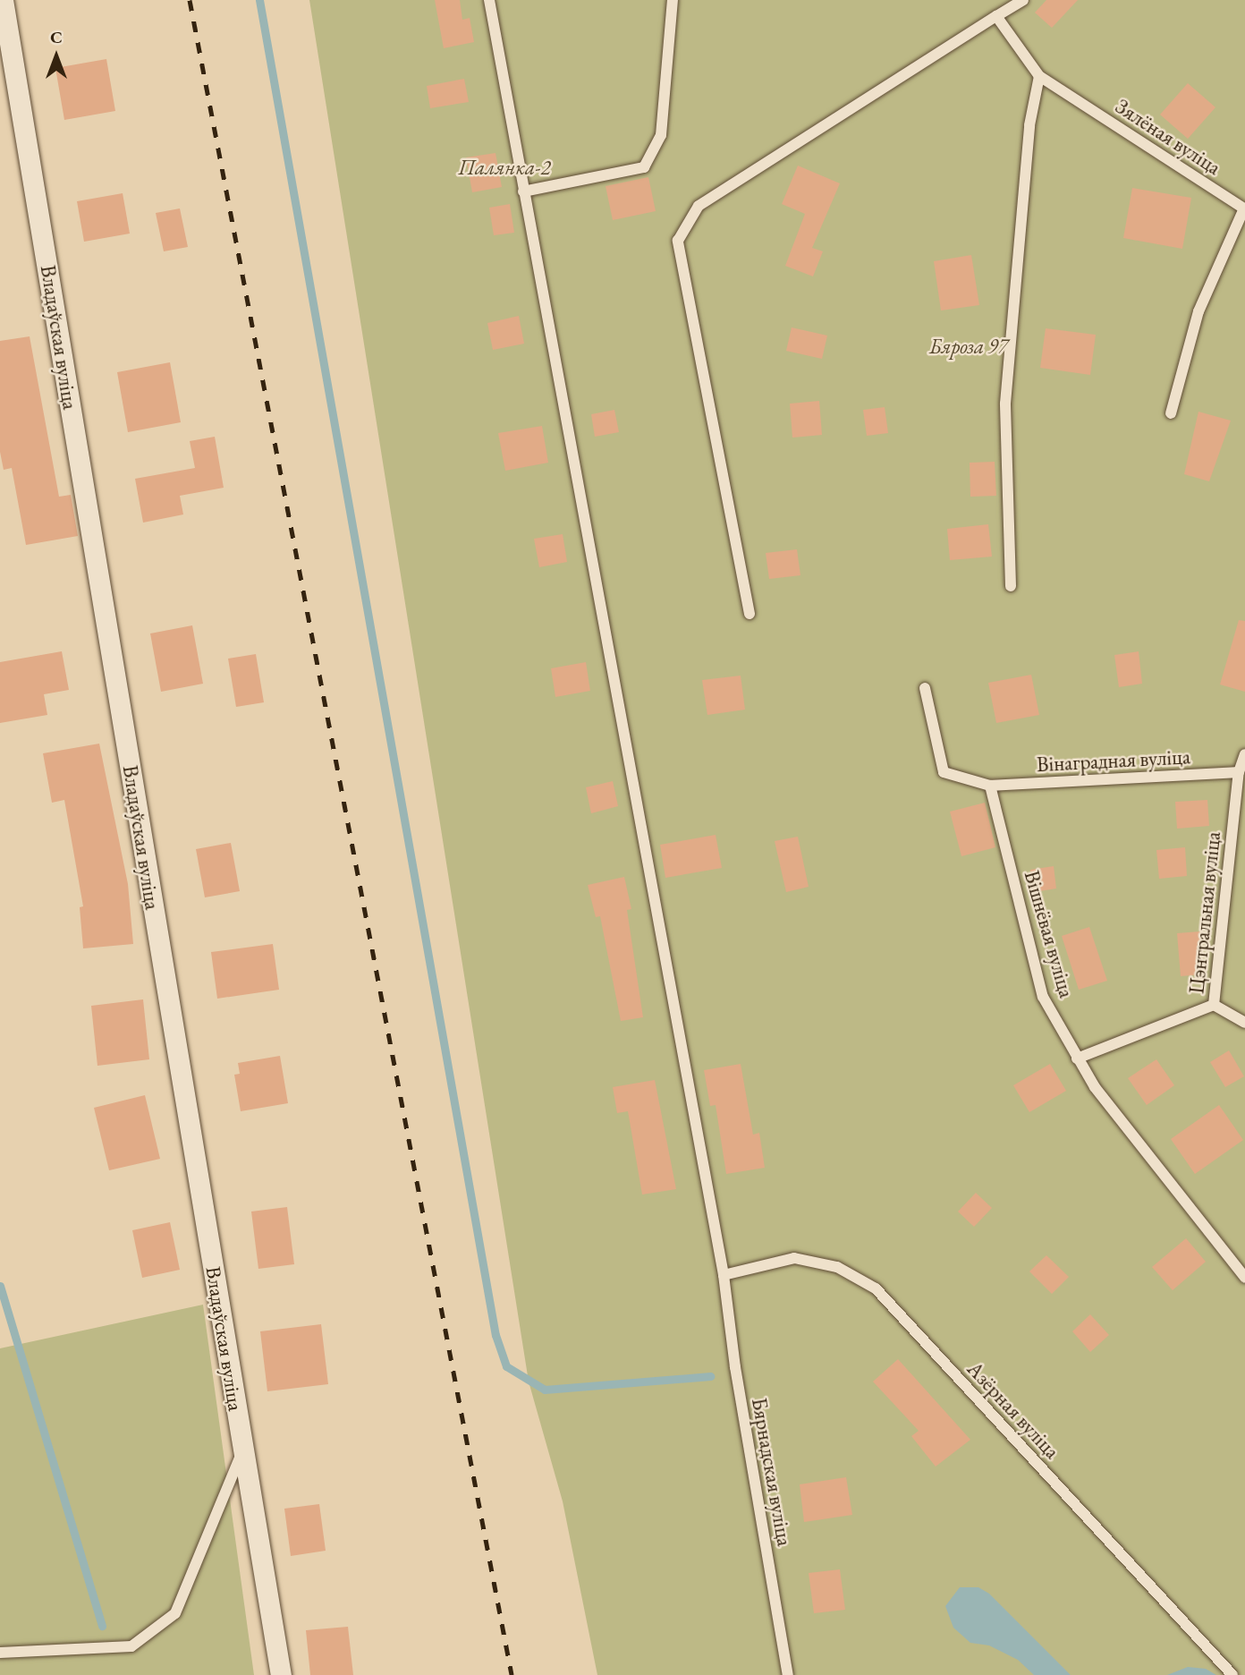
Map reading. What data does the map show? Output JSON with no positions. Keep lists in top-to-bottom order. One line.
{"streets":{"street":["Владаўская вуліца"],"lane":["Зялёная вуліца","Вінаградная вуліца","Цэнтральная вуліца","Вішнёвая вуліца","Азёрная вуліца","Бярнадская вуліца"]},"crossings":[["Вінаградная вуліца","Цэнтральная вуліца"],["Вінаградная вуліца","Вішнёвая вуліца"],["Цэнтральная вуліца","Вішнёвая вуліца"],["Азёрная вуліца","Бярнадская вуліца"]],"parks":["Палянка-2","Бяроза 97"],"north":"top"}
